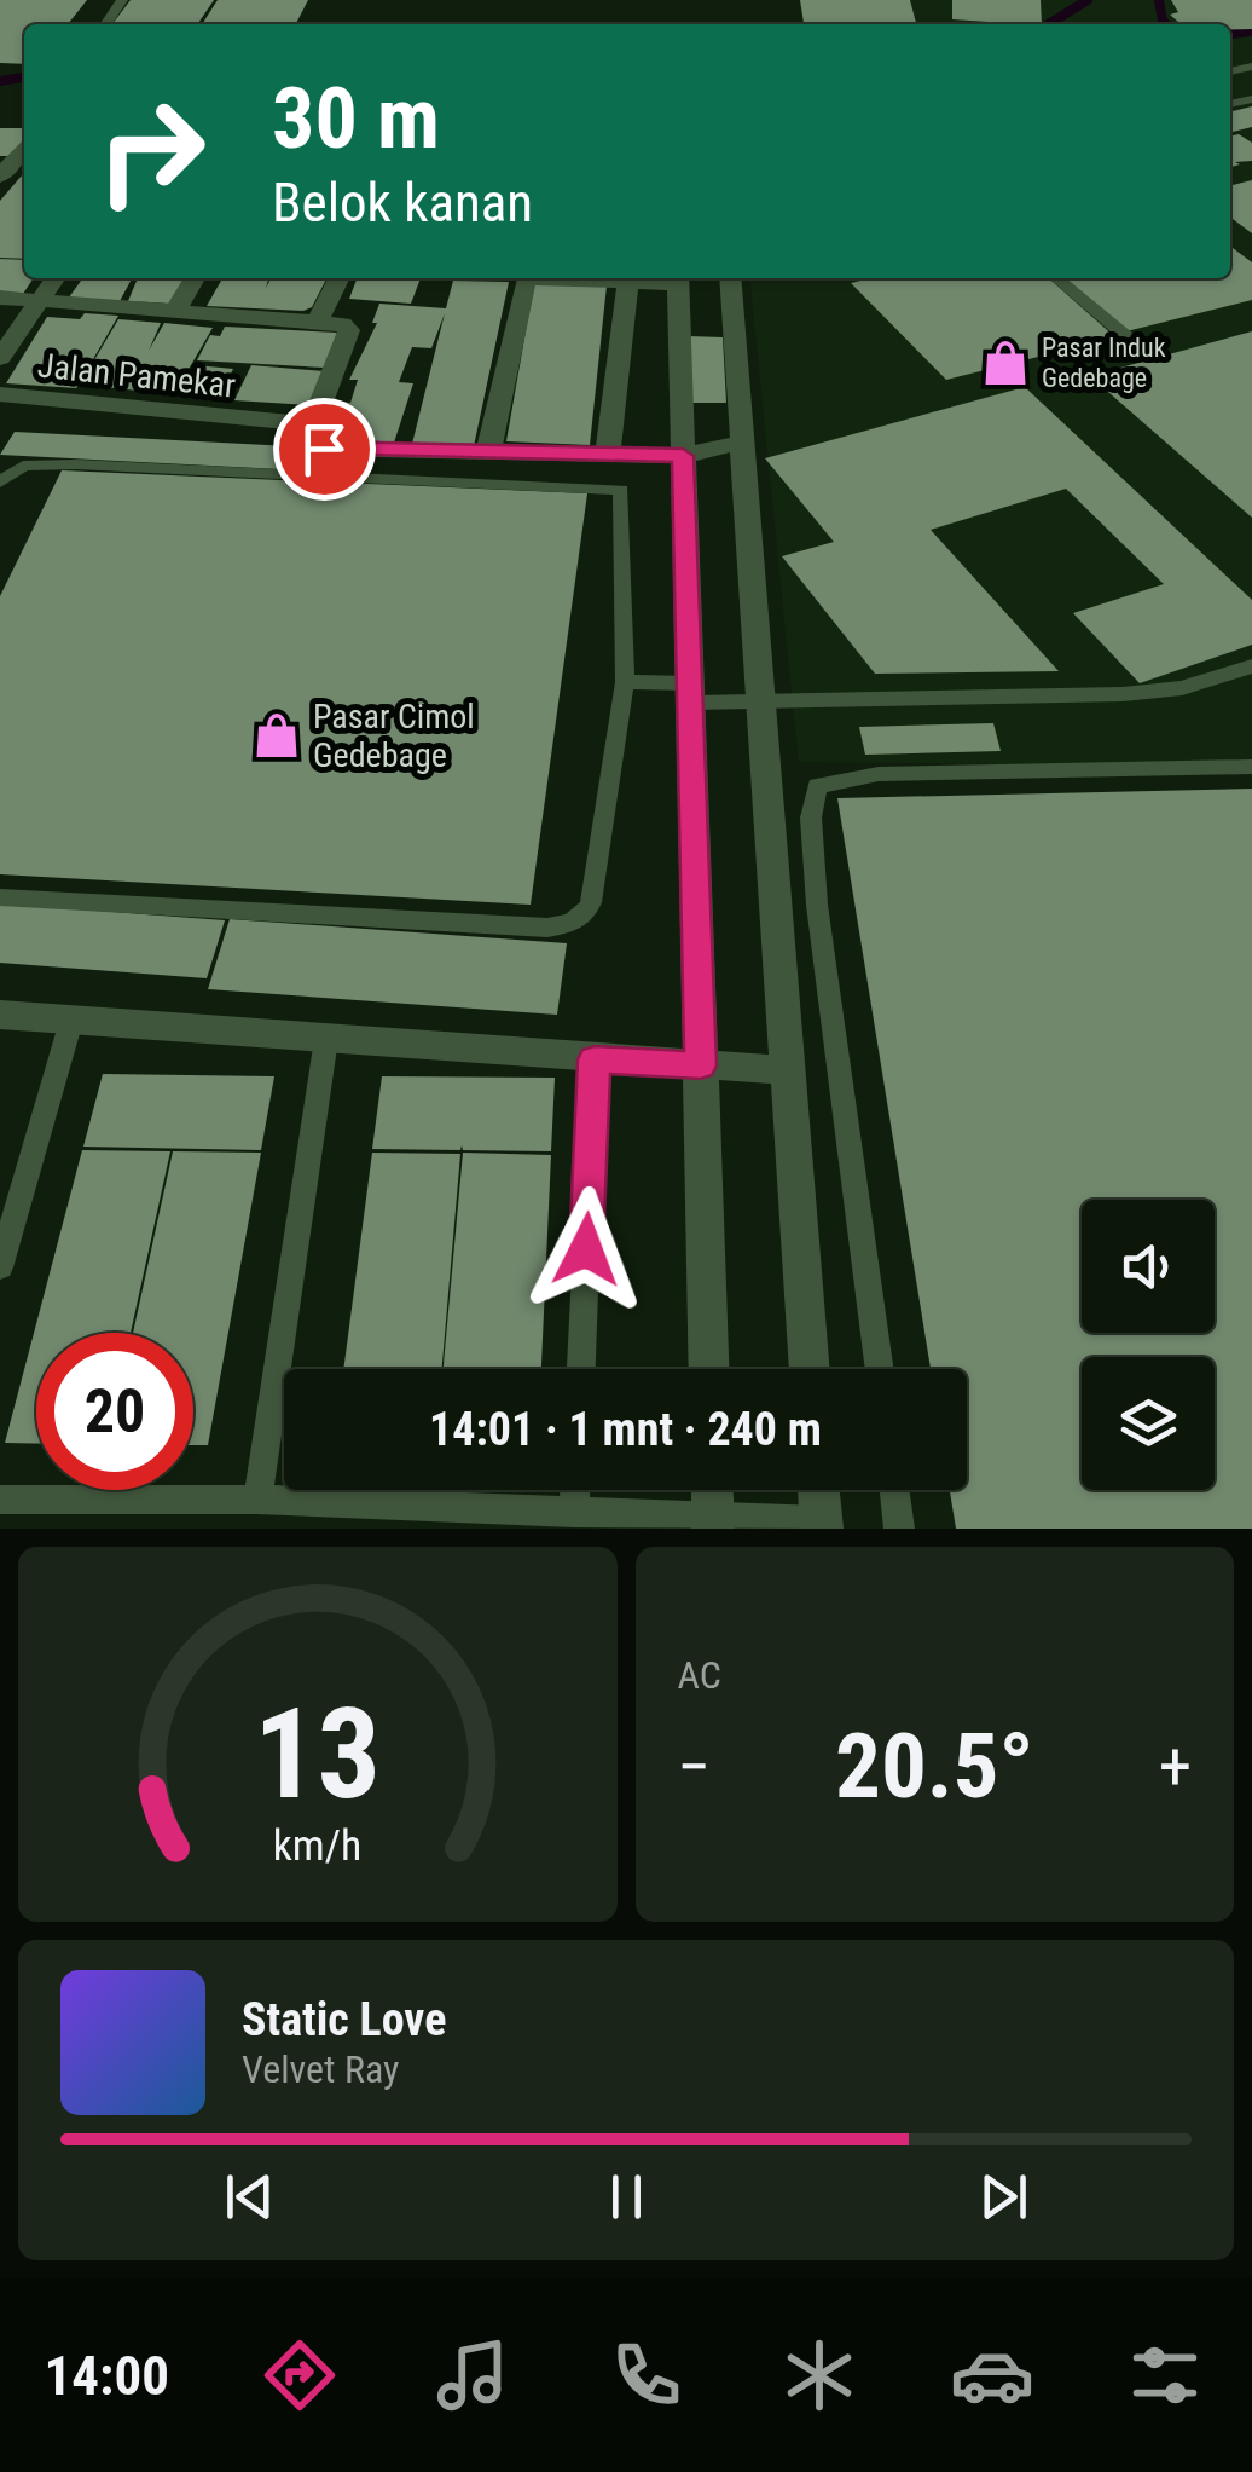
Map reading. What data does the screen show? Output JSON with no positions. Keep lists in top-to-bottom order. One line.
{"streets":{"street":["Jalan Pamekar"]},"places":{"shop":["Pasar Induk Gedebage","Pasar Cimol Gedebage"]},"page":{"turn":["30 m","Belok kanan"],"limit":"20","trip":"14:01 · 1 mnt · 240 m","tile":"AC","heat":["−","20.5°","+"],"song":["Static Love","Velvet Ray"],"tabs":"14:00","gauge":["13","km/h"]}}
